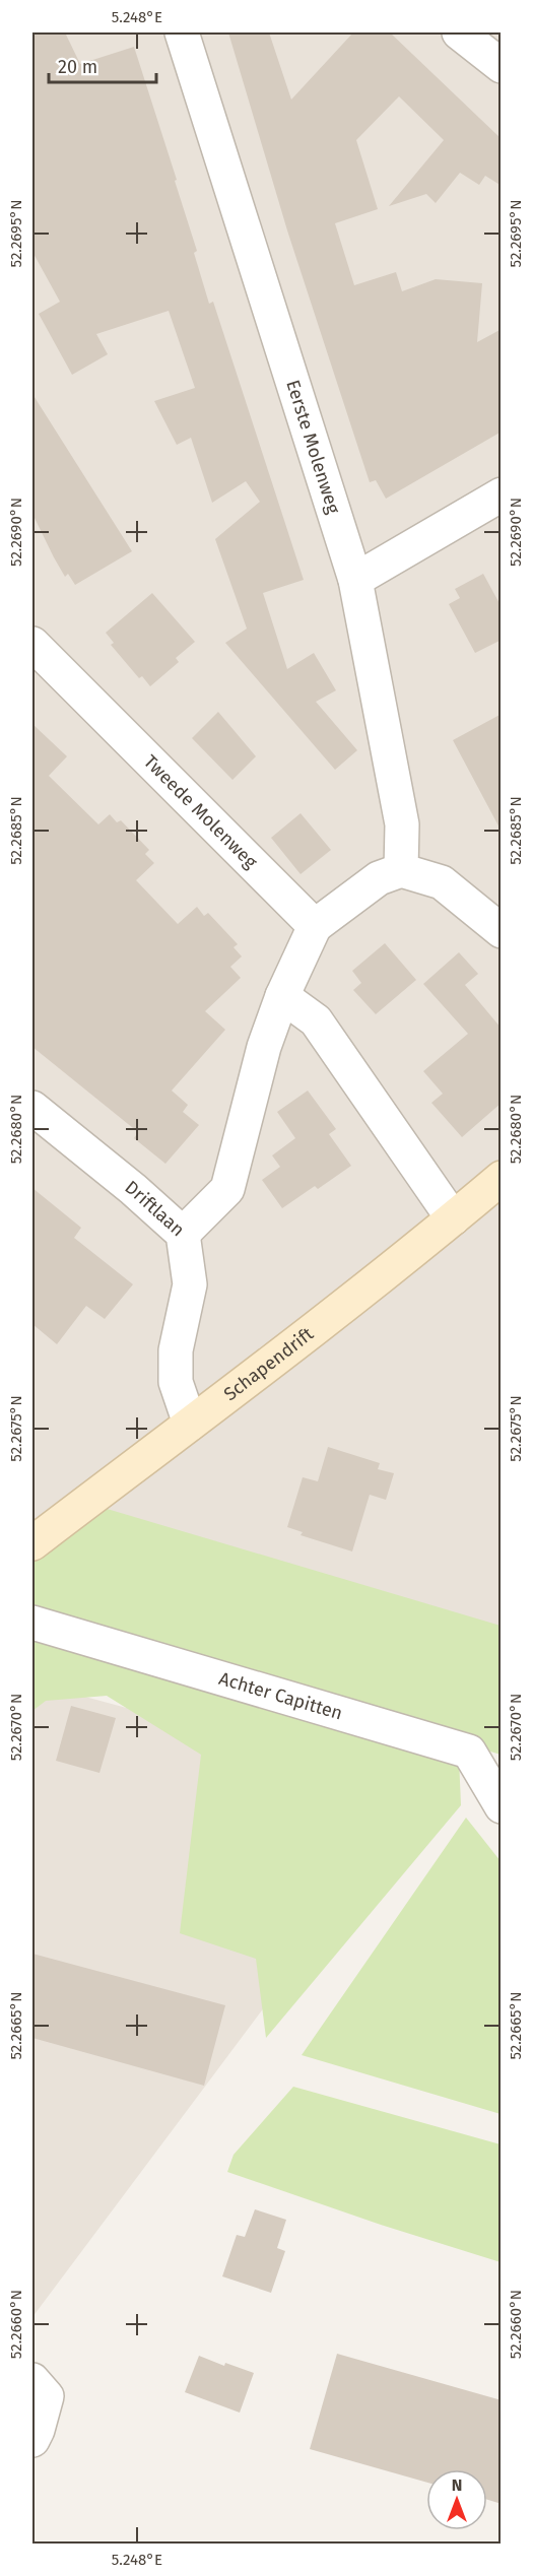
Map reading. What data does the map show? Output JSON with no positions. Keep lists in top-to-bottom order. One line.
{"streets":{"street":["Eerste Molenweg","Tweede Molenweg","Driftlaan","Schapendrift","Achter Capitten"]},"crossings":[["Driftlaan","Schapendrift"]],"scale_bar":"20 m","north":"top","coordinates":["5.248°E","52.2695°N","52.2690°N","52.2685°N","52.2680°N","52.2675°N","52.2670°N","52.2665°N","52.2660°N"]}
